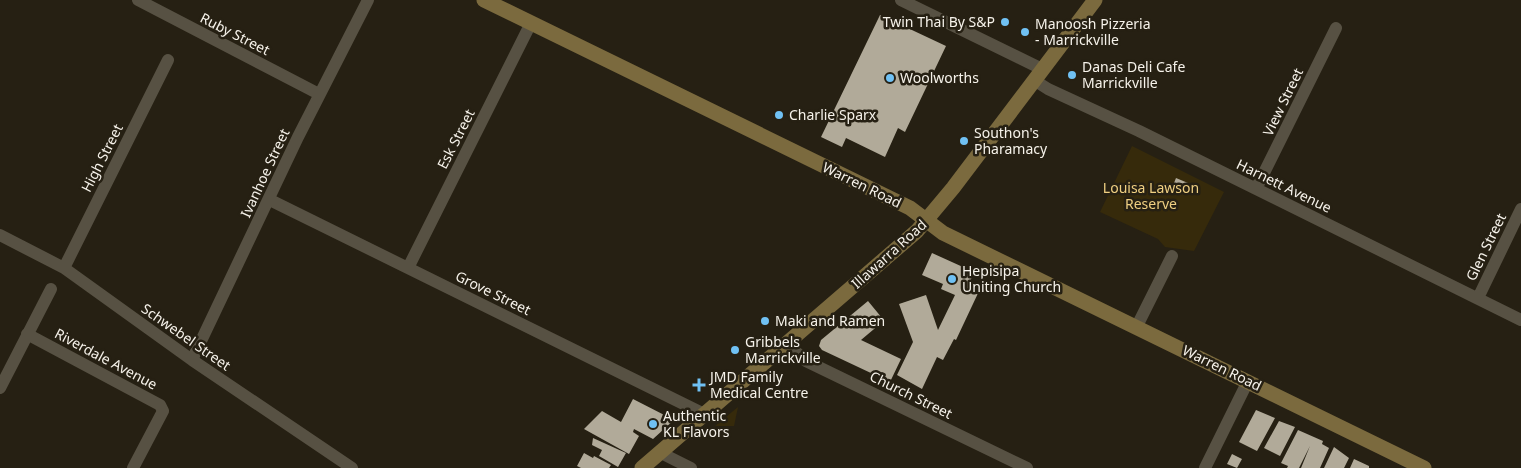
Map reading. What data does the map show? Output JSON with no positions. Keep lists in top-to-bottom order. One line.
{"streets":{"street":["Ruby Street","View Street","Esk Street","High Street","Ivanhoe Street","Warren Road","Harnett Avenue","Glen Street","Illawarra Road","Grove Street","Schwebel Street","Riverdale Avenue","Church Street"]},"crossings":[["Ruby Street","Ivanhoe Street"],["View Street","Harnett Avenue"],["Esk Street","Warren Road"],["Esk Street","Grove Street"],["High Street","Schwebel Street"],["Ivanhoe Street","Grove Street"],["Ivanhoe Street","Schwebel Street"],["Warren Road","Illawarra Road"],["Harnett Avenue","Glen Street"],["Harnett Avenue","Illawarra Road"],["Illawarra Road","Grove Street"],["Illawarra Road","Church Street"]],"parks":["Louisa Lawson Reserve"],"places":{"other":["Twin Thai By S&P","Manoosh Pizzeria - Marrickville","Danas Deli Cafe Marrickville","Woolworths","Charlie Sparx","Southon's Pharamacy","Hepisipa Uniting Church","Maki and Ramen","Gribbels Marrickville","Authentic KL Flavors"],"health":["JMD Family Medical Centre"]}}
